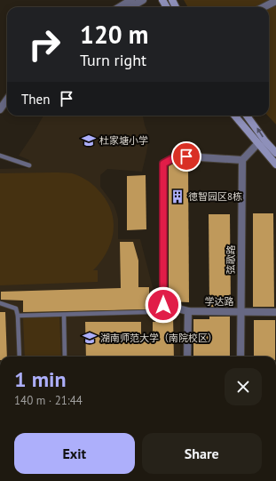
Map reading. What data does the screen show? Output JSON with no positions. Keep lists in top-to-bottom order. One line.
{"streets":{"street":["弦歌路","学达路"]},"crossings":[["弦歌路","学达路"]],"places":{"school or university":["杜家塘小学","湖南师范大学（南院校区）"],"building":["徳智园区8栋"]},"page":{"turn":["120 m","Turn right"],"then":"Then","heading":["1 min","140 m · 21:44"],"buttons":["Exit","Share"]}}
